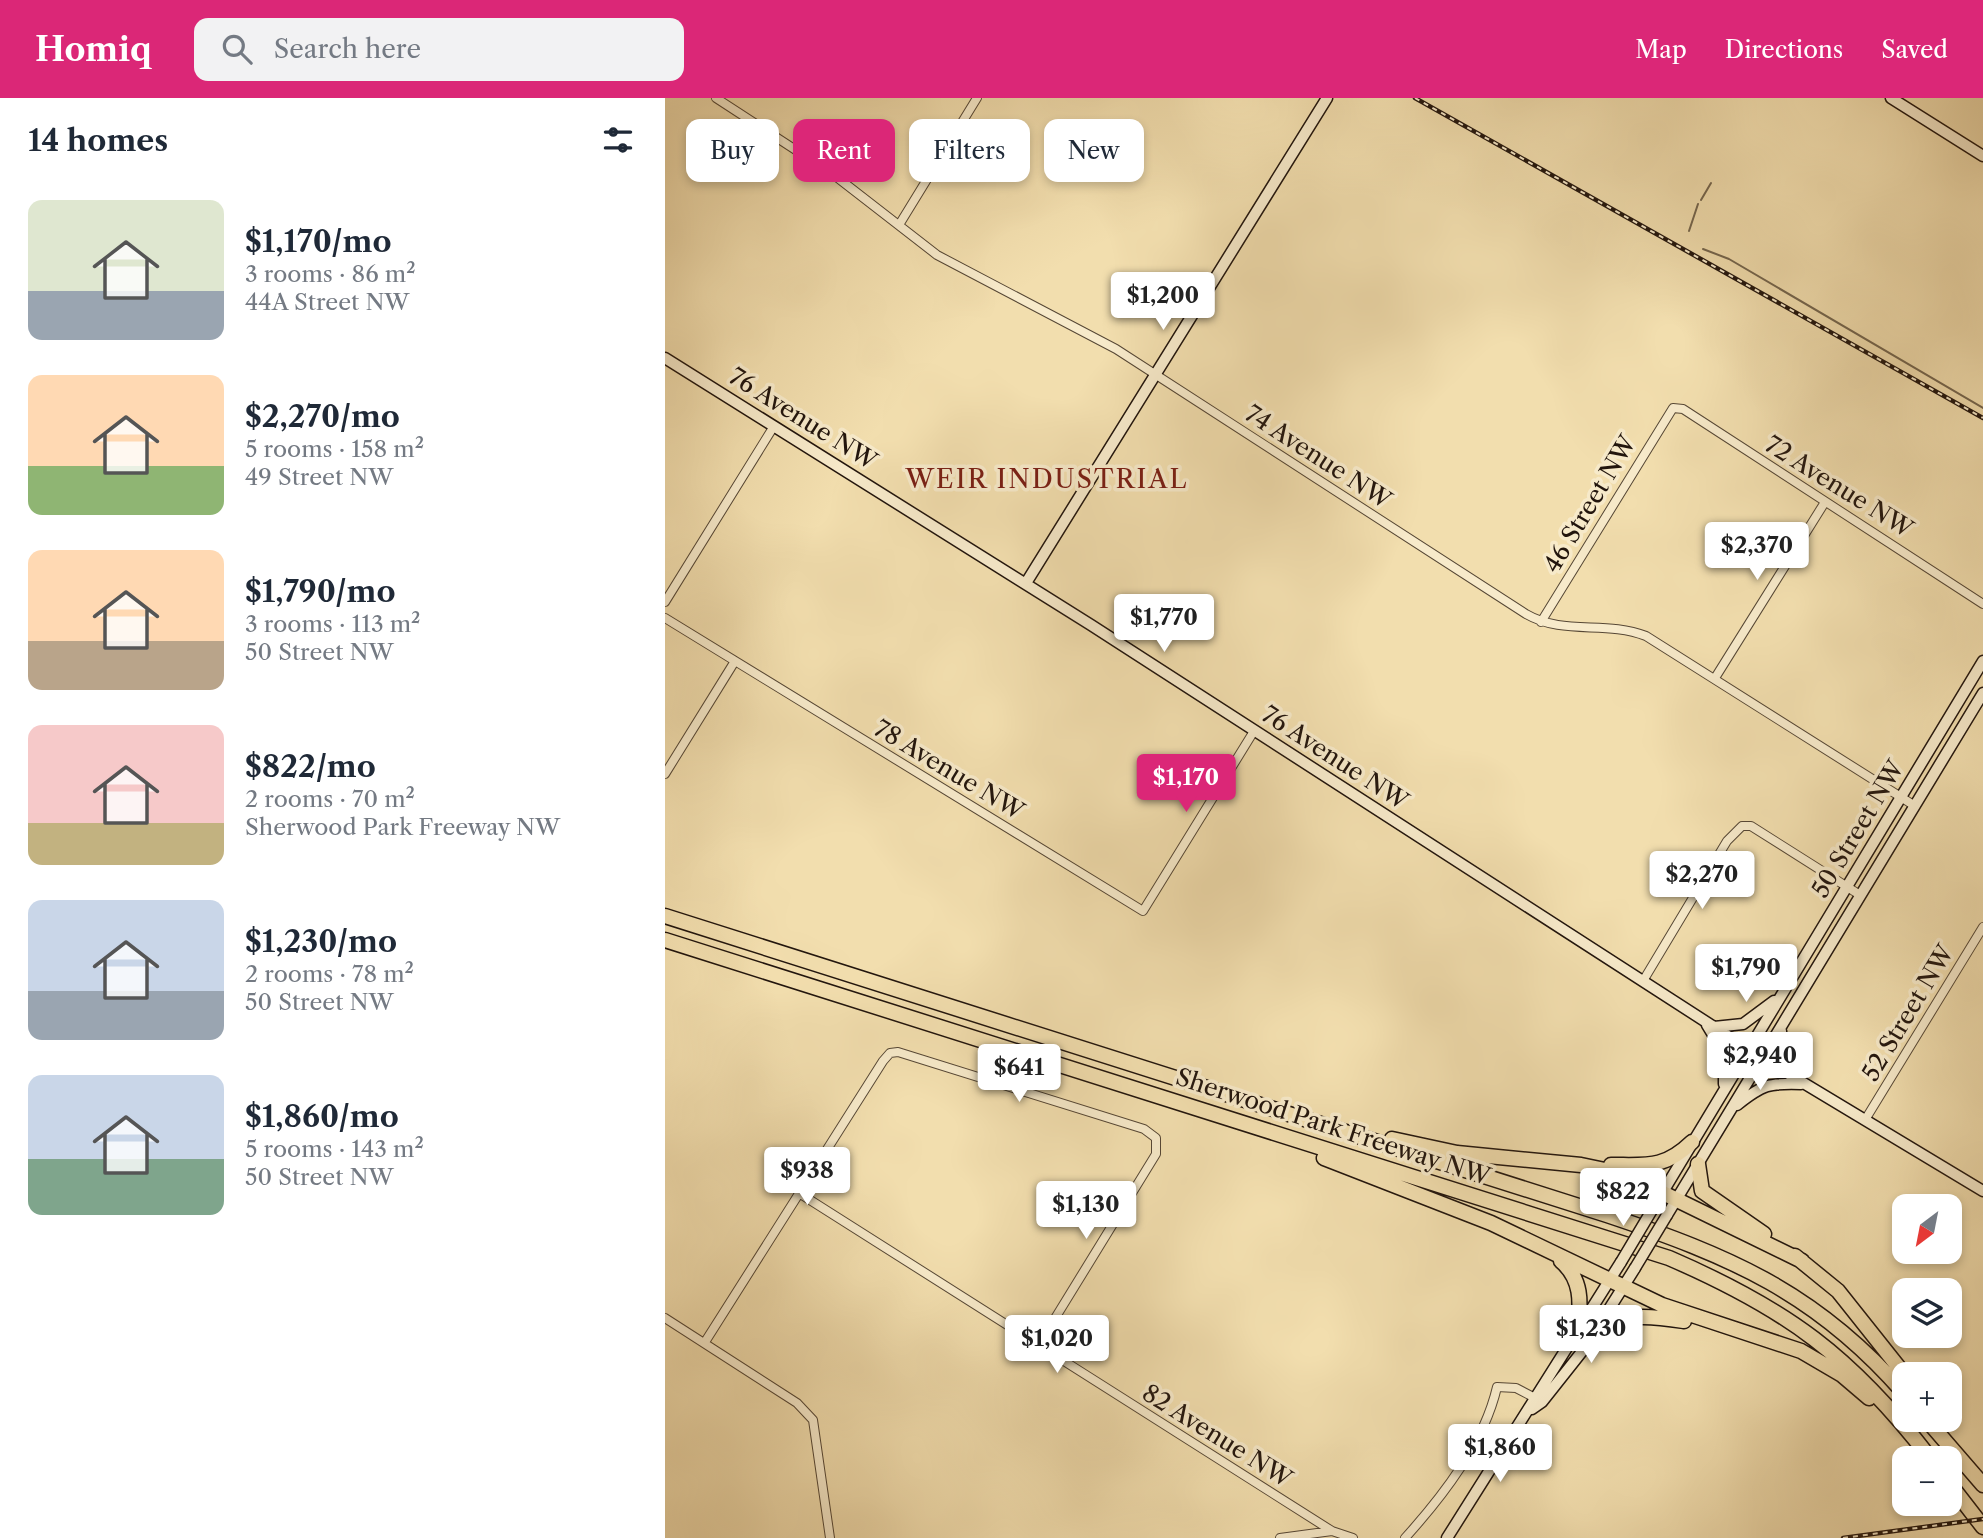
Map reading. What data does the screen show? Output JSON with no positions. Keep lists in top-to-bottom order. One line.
{"streets":{"highway":["Sherwood Park Freeway NW"],"street":["76 Avenue NW","74 Avenue NW","72 Avenue NW","46 Street NW","78 Avenue NW","50 Street NW","52 Street NW","82 Avenue NW"]},"crossings":[["76 Avenue NW","78 Avenue NW"],["76 Avenue NW","50 Street NW"],["76 Avenue NW","52 Street NW"],["74 Avenue NW","46 Street NW"],["74 Avenue NW","50 Street NW"],["72 Avenue NW","46 Street NW"]],"districts":["WEIR INDUSTRIAL"],"north":"bottom left","page":{"header":"Homiq","search":"Search here","nav":["Map","Directions","Saved"],"heading":"14 homes","chip":["Buy","Rent","Filters","New"],"list":[{"name":"$1,170/mo","note":"3 rooms · 86 m² · 44A Street NW"},{"name":"$2,270/mo","note":"5 rooms · 158 m² · 49 Street NW"},{"name":"$1,790/mo","note":"3 rooms · 113 m² · 50 Street NW"},{"name":"$822/mo","note":"2 rooms · 70 m² · Sherwood Park Freeway NW"},{"name":"$1,230/mo","note":"2 rooms · 78 m² · 50 Street NW"},{"name":"$1,860/mo","note":"5 rooms · 143 m² · 50 Street NW"}],"price":["$1,200","$2,370","$1,770","$1,170","$2,270","$1,790","$2,940","$641","$938","$822","$1,130","$1,230","$1,020","$1,860"],"map_buttons":["+","−"]}}
